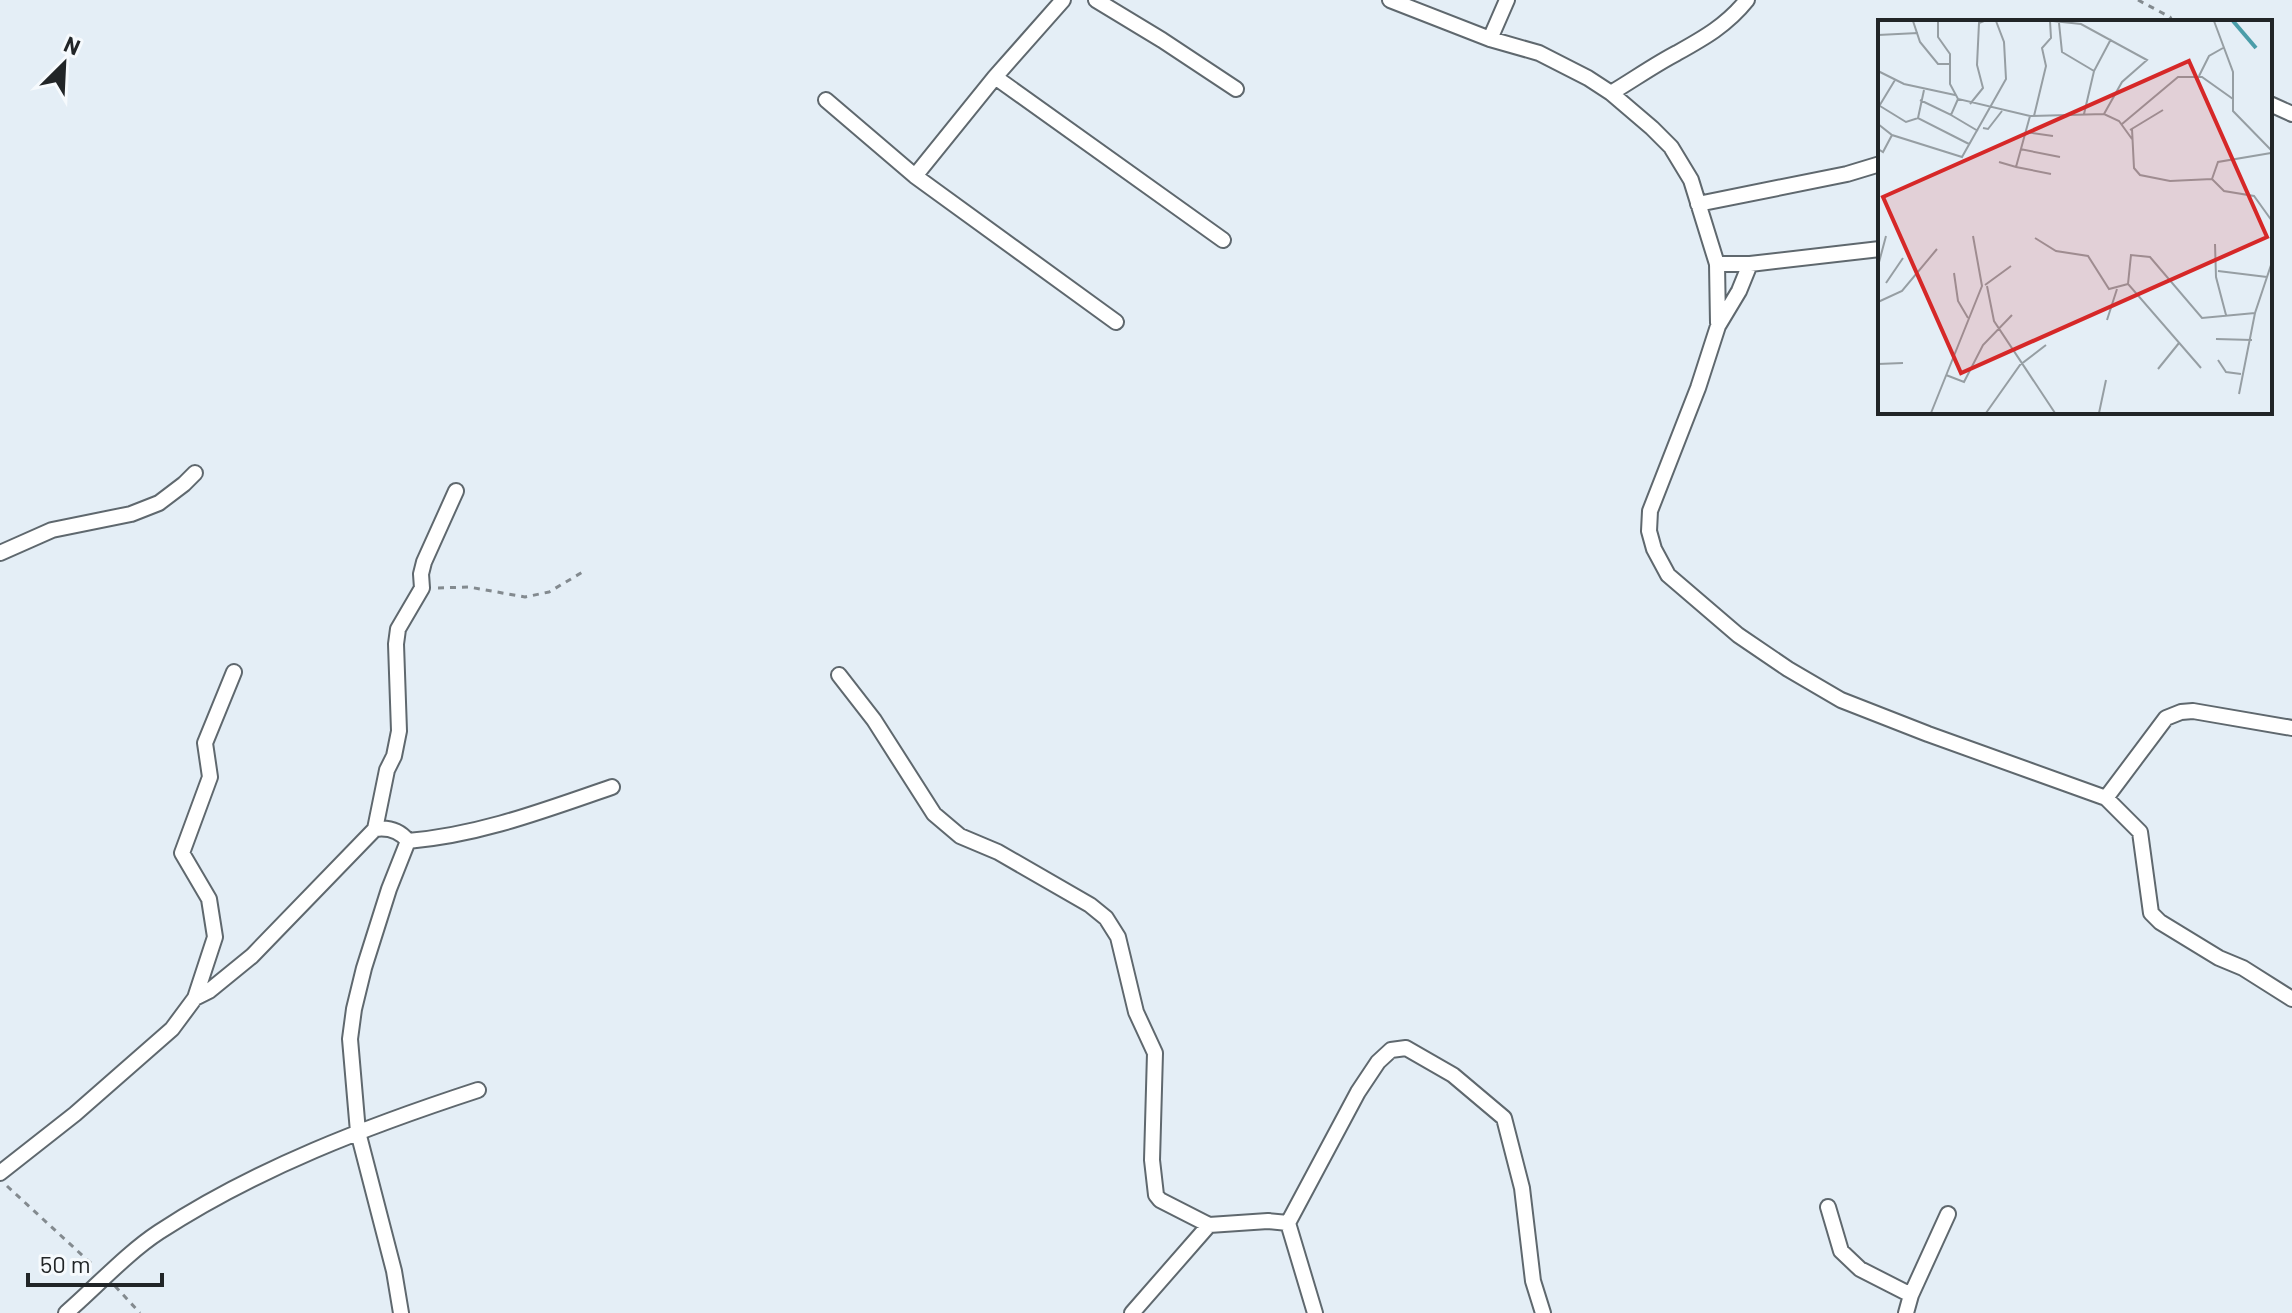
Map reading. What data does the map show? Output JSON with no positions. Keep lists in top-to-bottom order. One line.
{"scale_bar":"50 m","north":"top right"}
